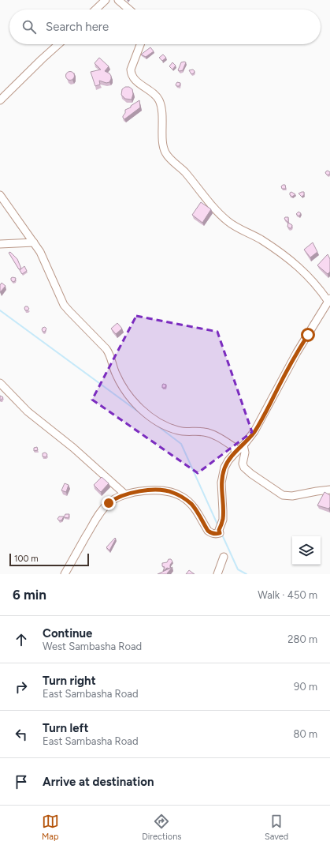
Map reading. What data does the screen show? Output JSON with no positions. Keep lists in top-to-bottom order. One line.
{"scale_bar":"100 m","page":{"search":"Search here","scale":"100 m","heading":["6 min","Walk · 450 m"],"list":[["Continue","West Sambasha Road","280 m"],["Turn right","East Sambasha Road","90 m"],["Turn left","East Sambasha Road","80 m"],"Arrive at destination"],"nav":["Map","Directions","Saved"]}}
